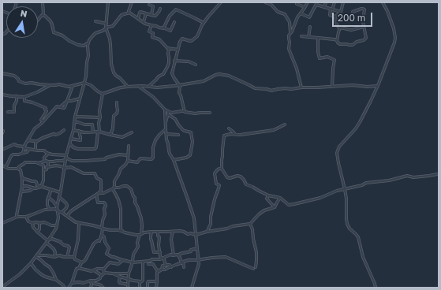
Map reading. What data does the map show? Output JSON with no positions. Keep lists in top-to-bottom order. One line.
{"scale_bar":"200 m","north":"top"}
